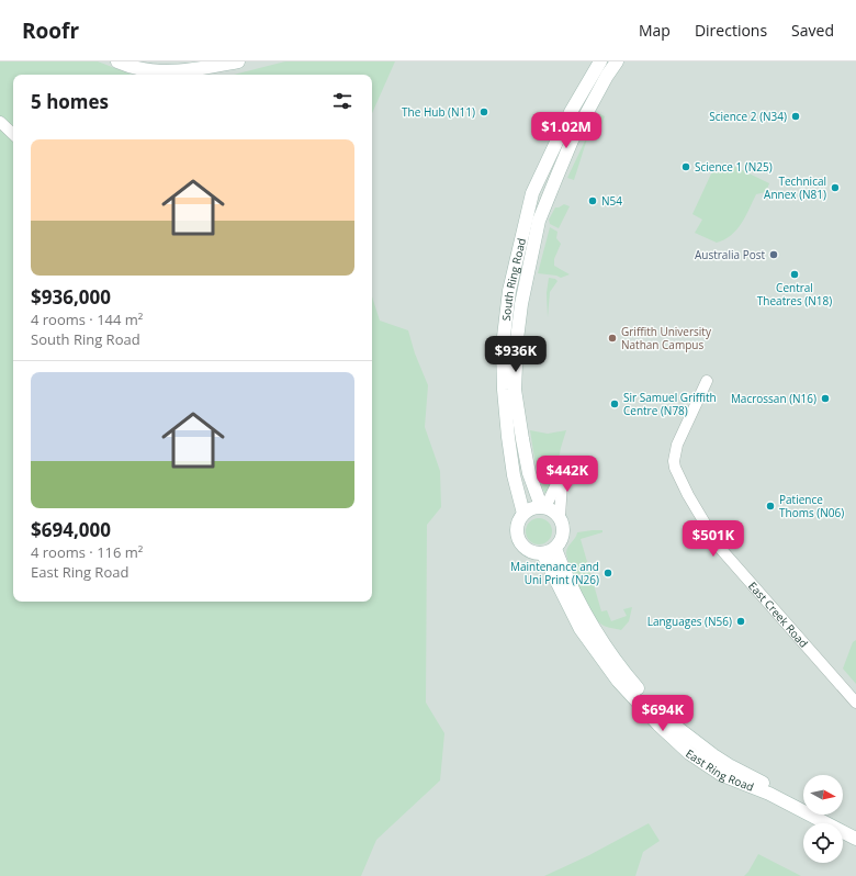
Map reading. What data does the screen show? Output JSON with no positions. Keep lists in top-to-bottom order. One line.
{"streets":{"street":["South Ring Road","East Creek Road","East Ring Road"]},"crossings":[["South Ring Road","East Ring Road"]],"places":["The Hub (N11)","Science 2 (N34)","Science 1 (N25)","Technical Annex (N81)","N54","Australia Post","Central Theatres (N18)","Griffith University Nathan Campus","Macrossan (N16)","Sir Samuel Griffith Centre (N78)","Patience Thoms (N06)","Maintenance and Uni Print (N26)","Languages (N56)"],"north":"right","page":{"header":"Roofr","nav":["Map","Directions","Saved"],"heading":"5 homes","price":["$1.02M","$936K","$442K","$501K","$694K"],"list":[{"name":"$936,000","note":"4 rooms · 144 m² · South Ring Road"},{"name":"$694,000","note":"4 rooms · 116 m² · East Ring Road"}]}}
